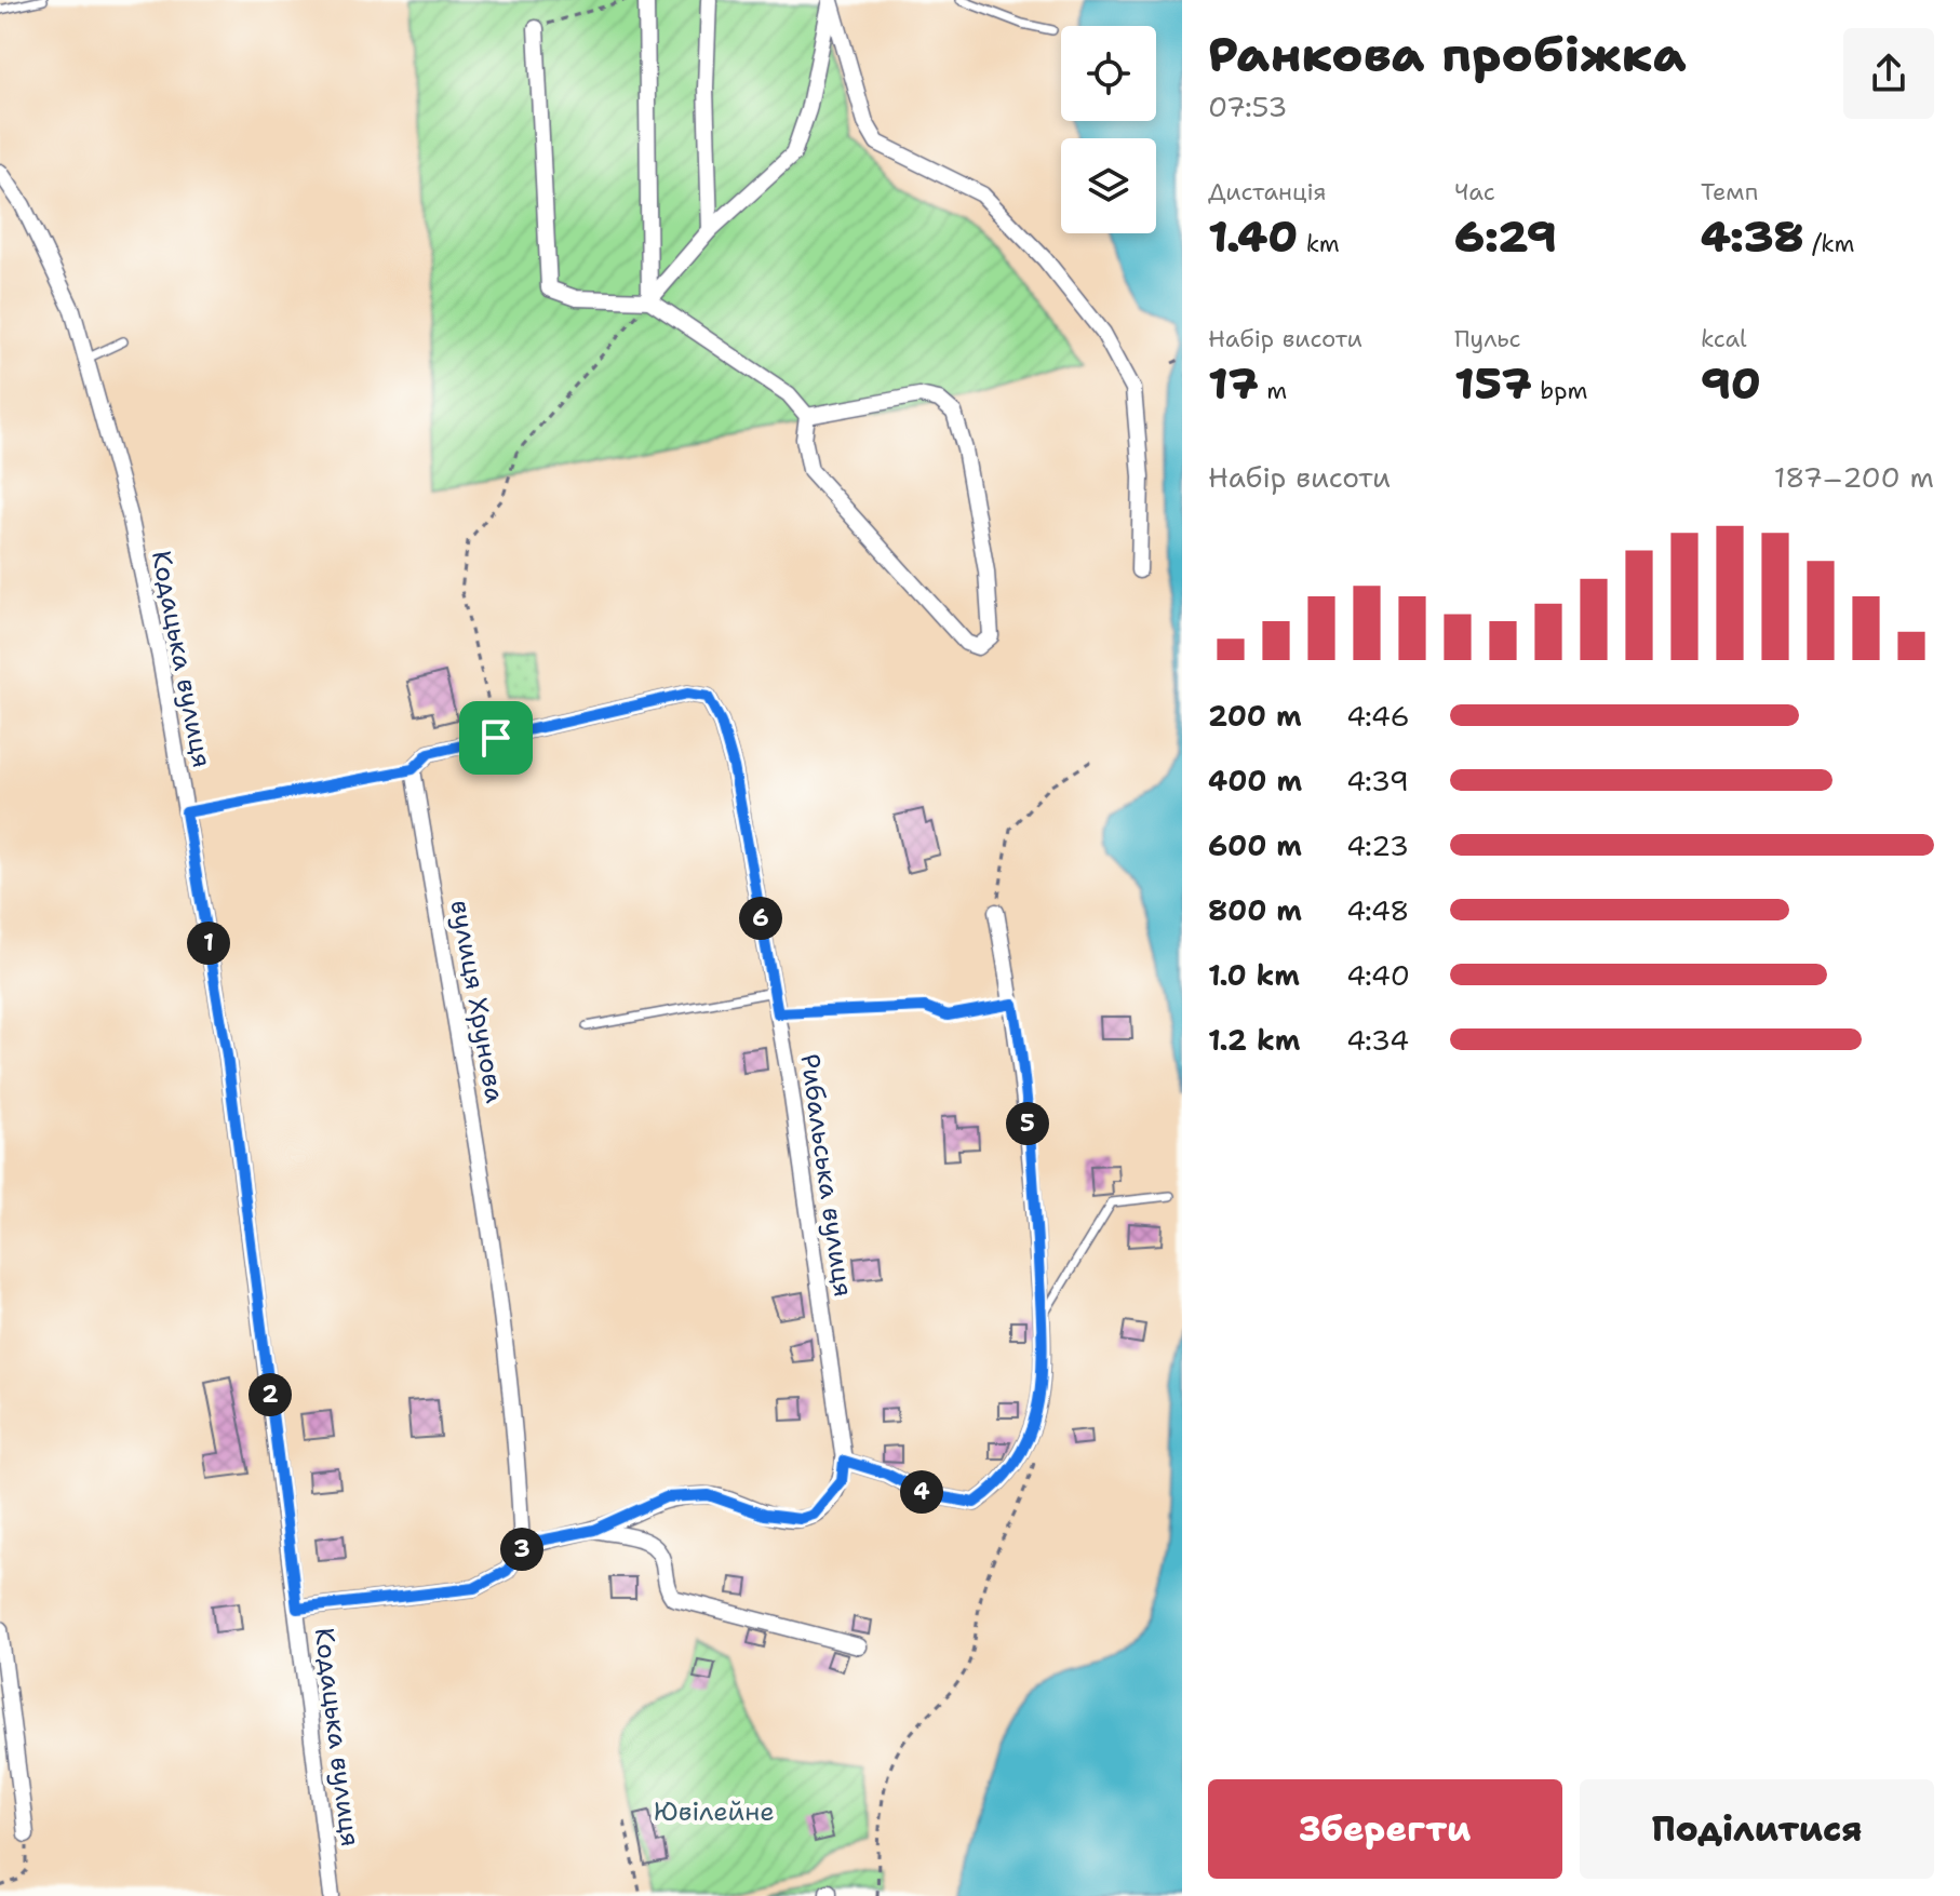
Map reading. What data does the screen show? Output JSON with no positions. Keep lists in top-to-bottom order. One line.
{"streets":{"street":["Кодацька вулиця","вулиця Хрунова","Рибальська вулиця"]},"parks":["Ювілейне"],"page":{"heading":["Ранкова пробіжка","07:53"],"stats":[["Дистанція","1.40 km"],["Час","6:29"],["Темп","4:38 /km"],["Набір висоти","17 m"],["Пульс","157 bpm"],["kcal","90"]],"chart":["Набір висоти","187–200 m"],"list":[{"name":"200 m","note":"4:46"},{"name":"400 m","note":"4:39"},{"name":"600 m","note":"4:23"},{"name":"800 m","note":"4:48"},{"name":"1.0 km","note":"4:40"},{"name":"1.2 km","note":"4:34"}],"pins":["6","1","5","2","4","3"],"buttons":["Зберегти","Поділитися"]}}
